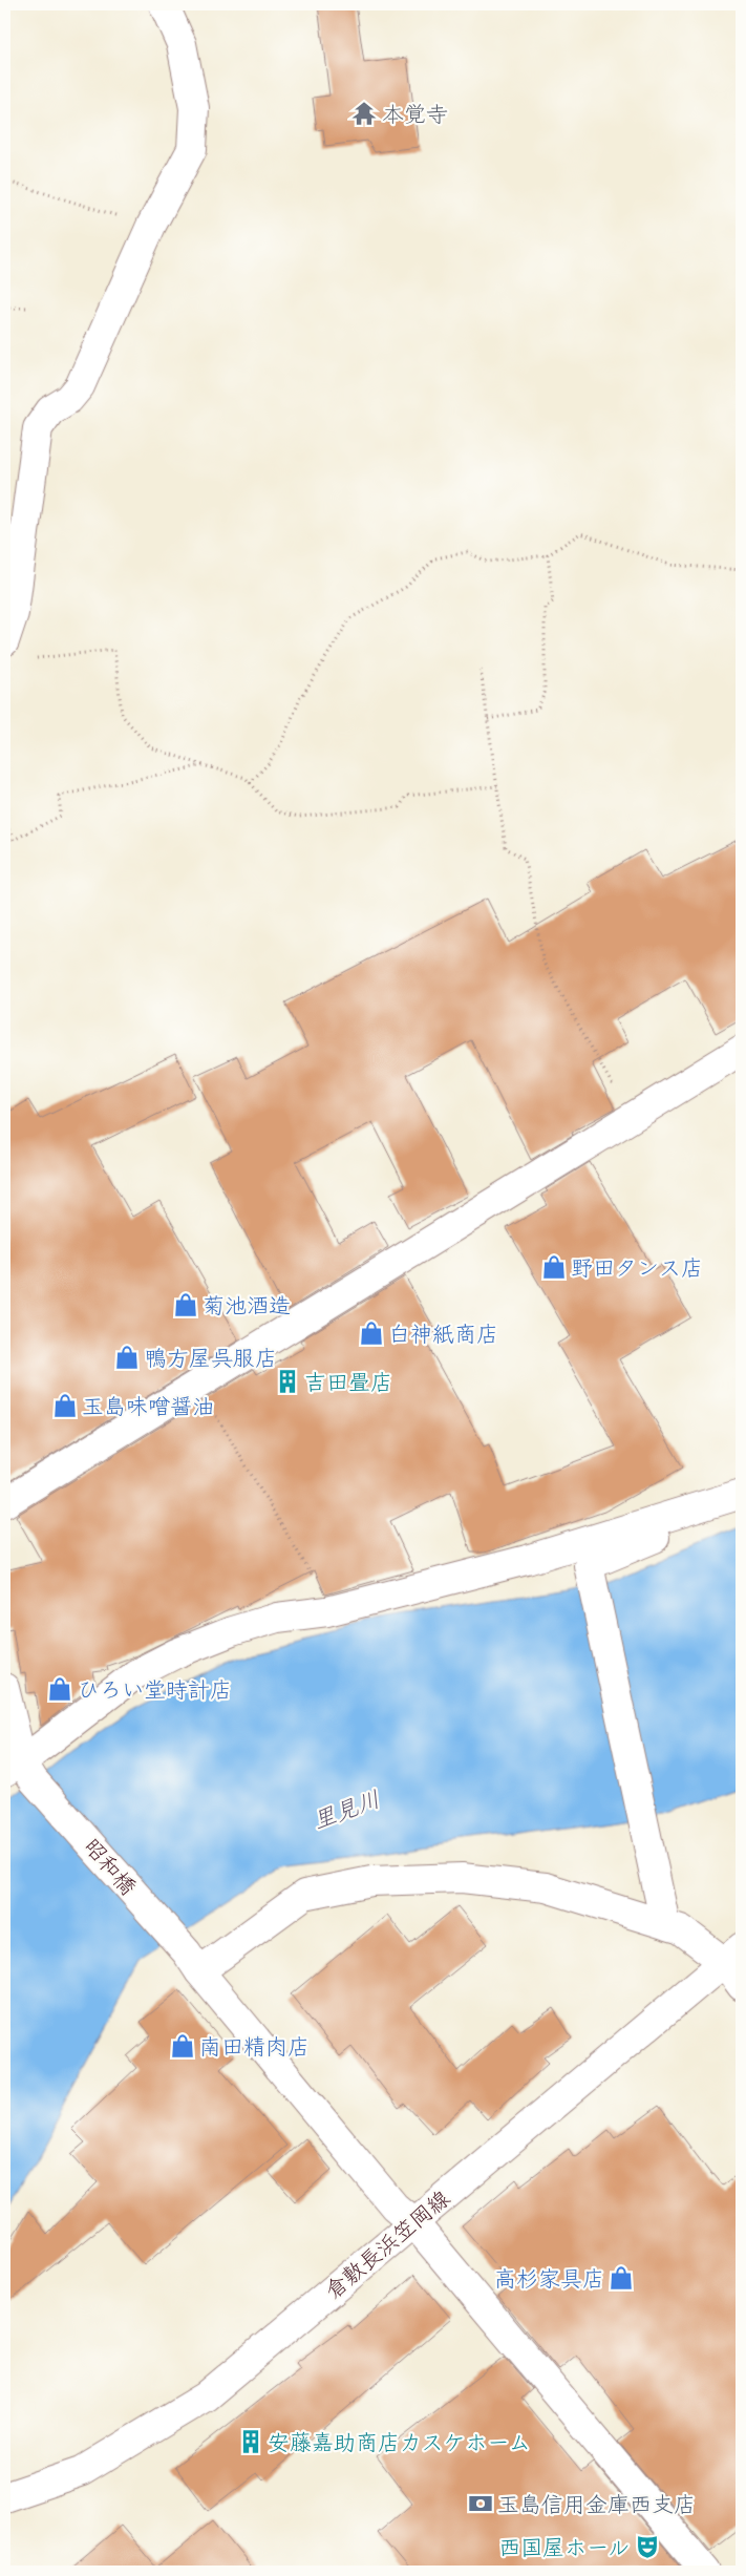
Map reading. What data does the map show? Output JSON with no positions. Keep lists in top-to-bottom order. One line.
{"streets":{"street":["昭和橋","倉敷長浜笠岡線"]},"crossings":[["昭和橋","倉敷長浜笠岡線"]],"water":["里見川"],"places":{"temple":["本覚寺"],"shop":["野田タンス店","菊池酒造","白神紙商店","鴨方屋呉服店","玉島味噌醤油","ひろい堂時計店","南田精肉店","高杉家具店"],"building":["吉田畳店","安藤嘉助商店カスケホーム"],"bank":["玉島信用金庫西支店"],"theatre":["西国屋ホール"]}}
